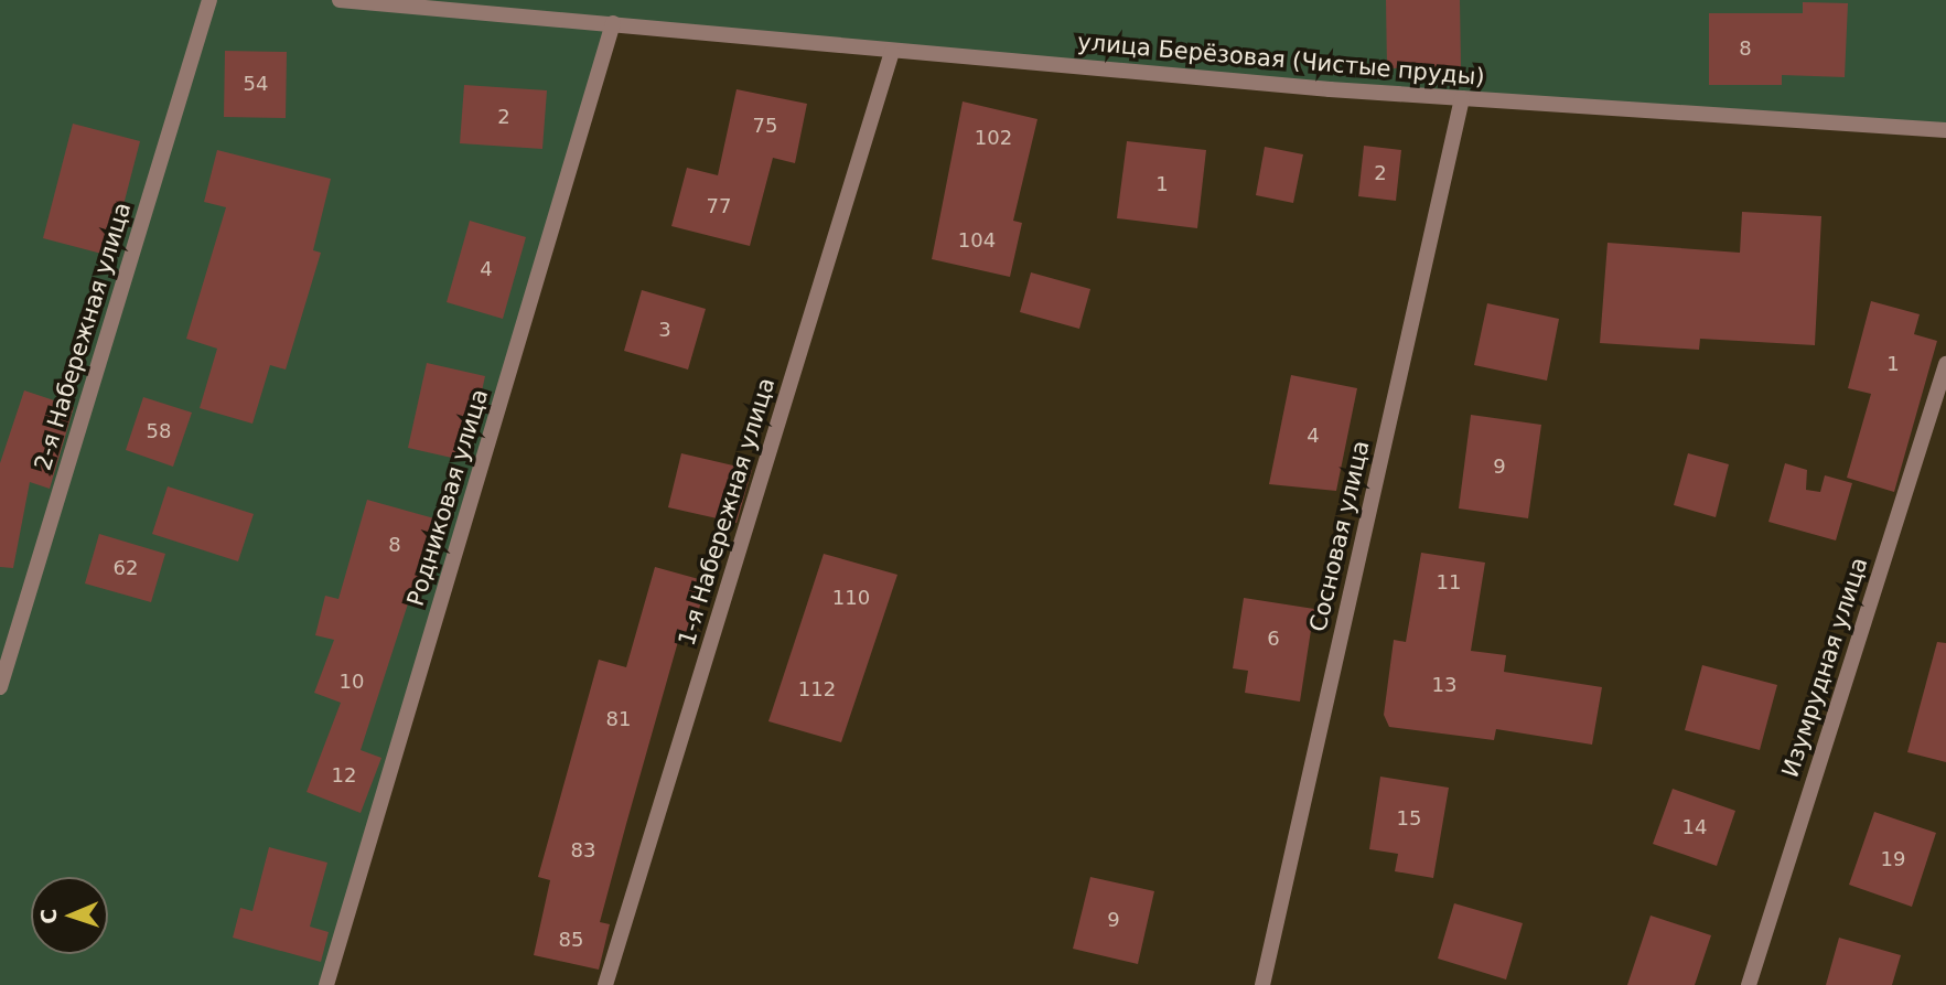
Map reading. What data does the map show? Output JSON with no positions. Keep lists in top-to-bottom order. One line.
{"streets":{"street":["улица Берёзовая (Чистые пруды)","2-я Набережная улица","Родниковая улица","1-я Набережная улица","Сосновая улица","Изумрудная улица"]},"crossings":[["улица Берёзовая (Чистые пруды)","Родниковая улица"],["улица Берёзовая (Чистые пруды)","1-я Набережная улица"],["улица Берёзовая (Чистые пруды)","Сосновая улица"]],"house_numbers":["8","54","2","75","102","2","1","77","104","4","3","1","58","4","9","8","62","11","110","6","10","13","112","81","12","15","14","83","19","9","85"],"north":"left"}
